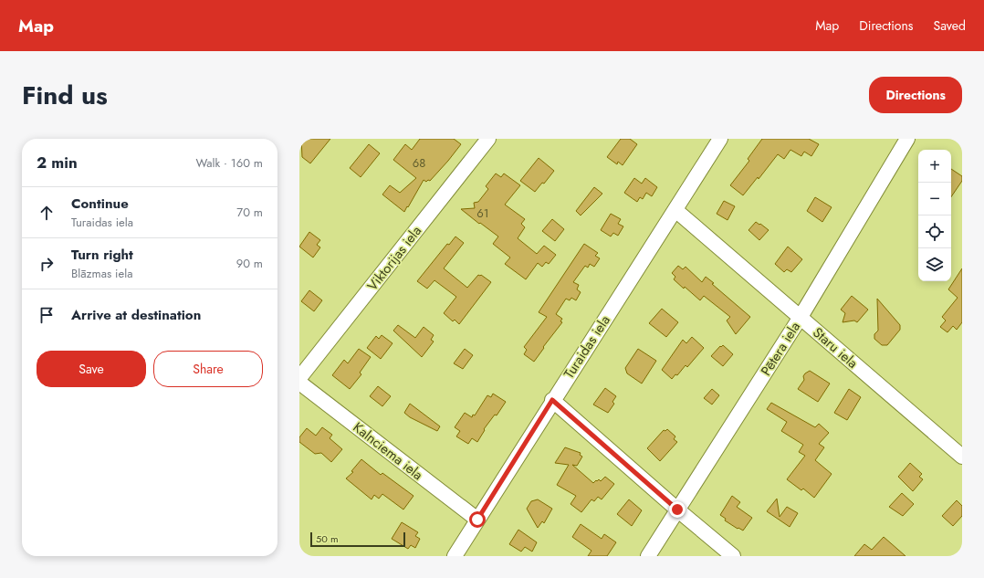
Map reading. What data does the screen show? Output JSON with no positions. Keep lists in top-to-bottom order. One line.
{"streets":{"street":["Viktorijas iela","Turaidas iela","Staru iela","Pētera iela","Kalnciema iela"]},"crossings":[["Turaidas iela","Staru iela"],["Turaidas iela","Kalnciema iela"],["Staru iela","Pētera iela"]],"house_numbers":["68","61"],"scale_bar":"50 m","page":{"header":"Map","nav":["Map","Directions","Saved"],"title":"Find us","buttons":["Directions",["Save","Share"]],"heading":["2 min","Walk · 160 m"],"map_buttons":["+","−"],"list":[["Continue","Turaidas iela","70 m"],["Turn right","Blāzmas iela","90 m"],"Arrive at destination"],"scale":"50 m"}}
